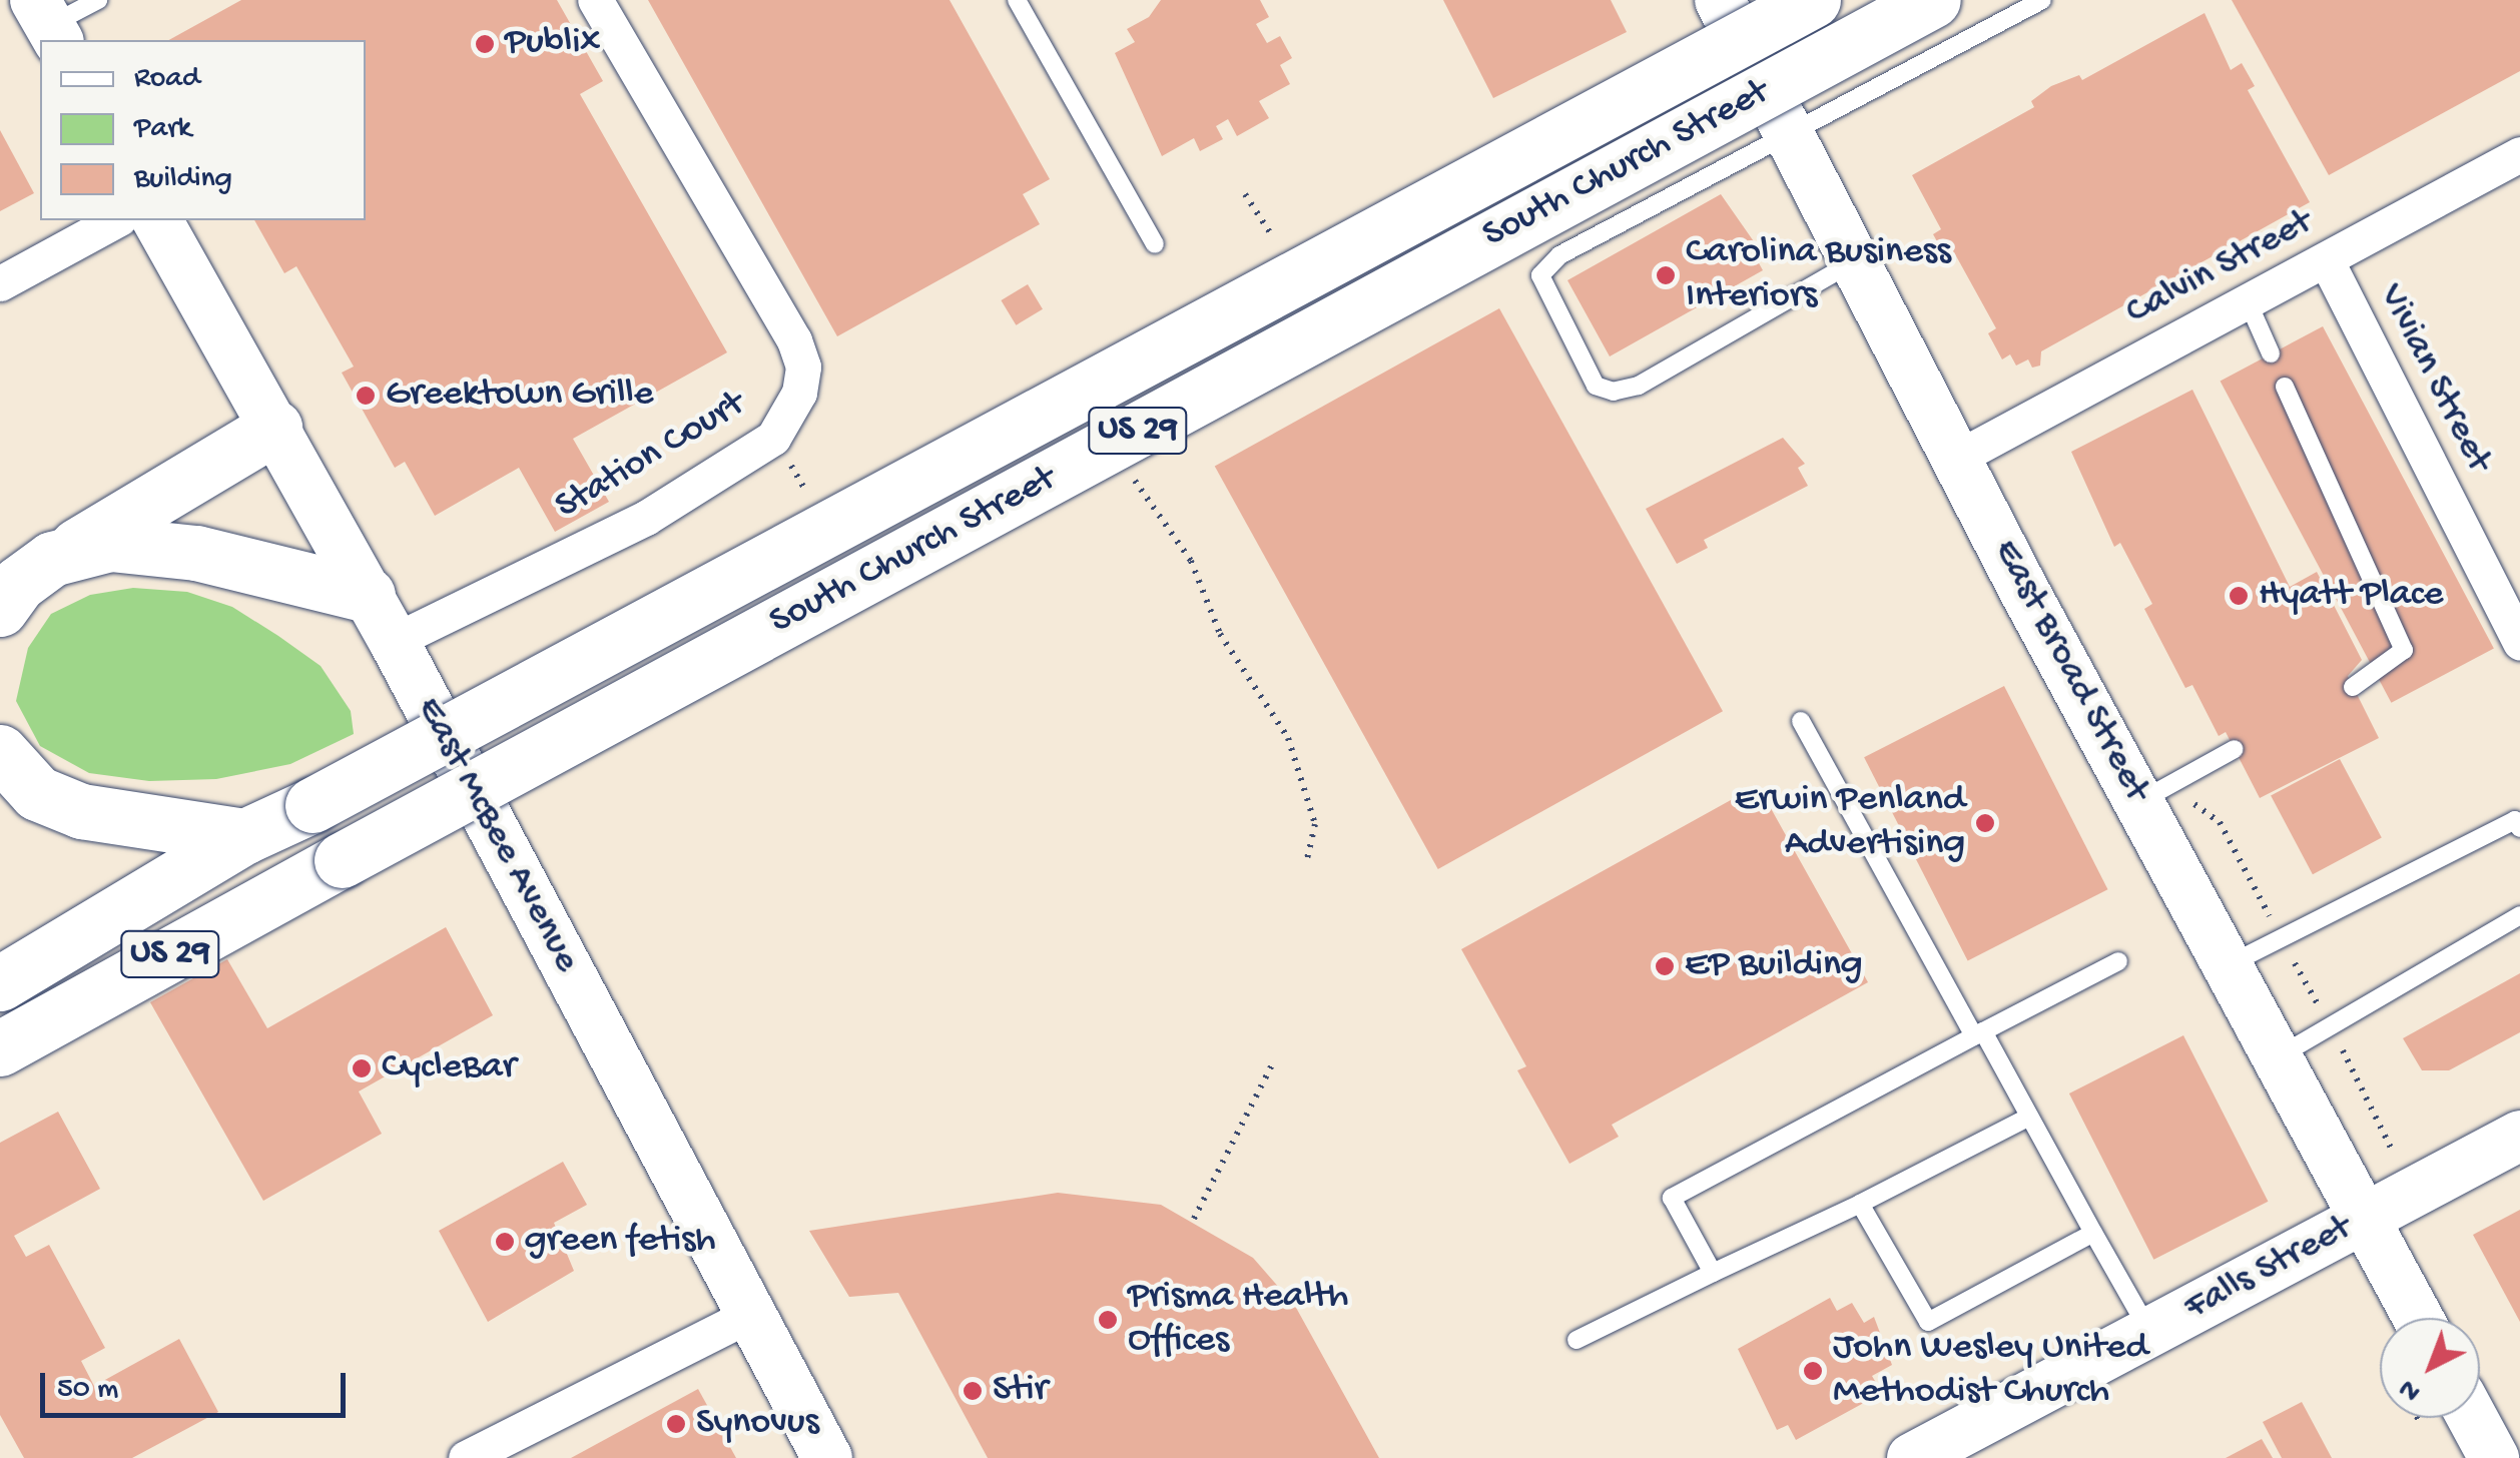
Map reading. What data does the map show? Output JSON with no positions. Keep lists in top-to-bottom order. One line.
{"streets":{"main road":["South Church Street","US 29"],"street":["Calvin Street","Vivian Street","Station Court","East Broad Street","East McBee Avenue","Falls Street"]},"crossings":[["Calvin Street","Vivian Street"],["Calvin Street","East Broad Street"],["Station Court","East McBee Avenue"],["East Broad Street","Falls Street"]],"places":["Publix","Carolina Business Interiors","Greektown Grille","Hyatt Place","Erwin Penland Advertising","EP Building","CycleBar","green fetish","Prisma Health Offices","John Wesley United Methodist Church","Stir","Synovus"],"legend":["Road","Park","Building"],"scale_bar":"50 m","north":"bottom left"}
